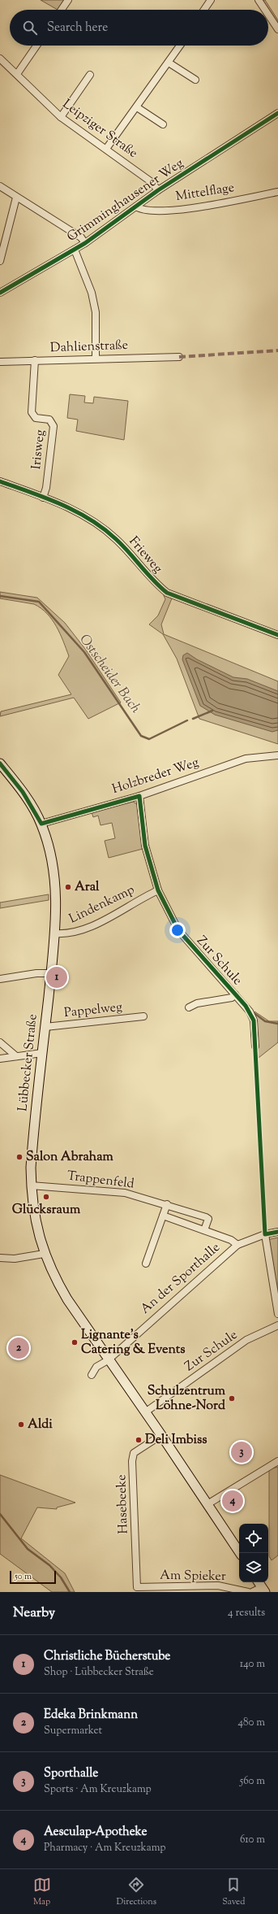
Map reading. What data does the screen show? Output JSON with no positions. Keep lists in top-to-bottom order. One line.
{"streets":{"main road":["Lübbecker Straße"],"street":["Leipziger Straße","Mittelflage","Grimminghausener Weg","Dahlienstraße","Irisweg","Frieweg","Holzbreder Weg","Lindenkamp","Zur Schule","Pappelweg","Trappenfeld","An der Sporthalle","Hasebeeke","Am Spieker"]},"crossings":[["Leipziger Straße","Grimminghausener Weg"],["Mittelflage","Grimminghausener Weg"],["Dahlienstraße","Irisweg"],["Irisweg","Frieweg"],["Holzbreder Weg","Zur Schule"],["Holzbreder Weg","Lübbecker Straße"],["Lindenkamp","Zur Schule"],["Lindenkamp","Lübbecker Straße"],["Zur Schule","Lübbecker Straße"],["Pappelweg","Lübbecker Straße"],["Lübbecker Straße","Trappenfeld"],["Lübbecker Straße","An der Sporthalle"],["Lübbecker Straße","Hasebeeke"],["Hasebeeke","Am Spieker"]],"water":["Ostscheider Bach"],"places":["Aral","Salon Abraham","Glücksraum","Lignante's Catering & Events","Schulzentrum Löhne-Nord","Aldi","Deli Imbiss"],"scale_bar":"50 m","page":{"search":"Search here","pins":["1","2","3","4"],"scale":"50 m","heading":["Nearby","4 results"],"list":[{"mark":"1","name":"Christliche Bücherstube","note":"Shop · Lübbecker Straße","value":"140 m"},{"mark":"2","name":"Edeka Brinkmann","note":"Supermarket","value":"480 m"},{"mark":"3","name":"Sporthalle","note":"Sports · Am Kreuzkamp","value":"560 m"},{"mark":"4","name":"Aesculap-Apotheke","note":"Pharmacy · Am Kreuzkamp","value":"610 m"}],"nav":["Map","Directions","Saved"]}}
